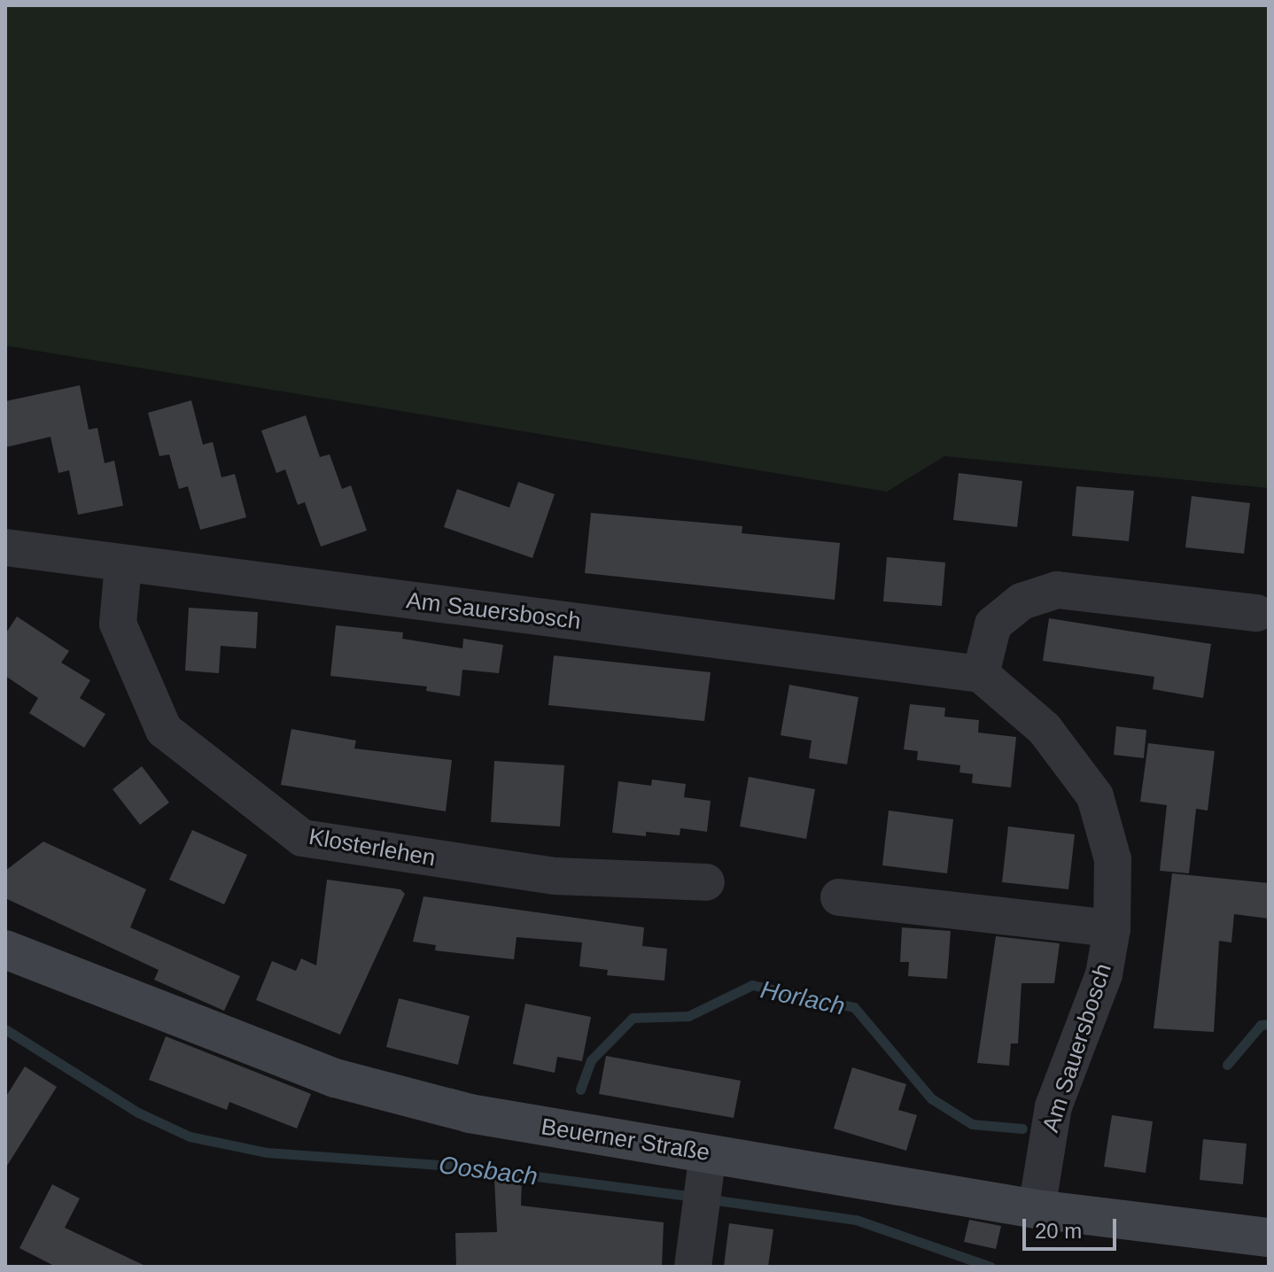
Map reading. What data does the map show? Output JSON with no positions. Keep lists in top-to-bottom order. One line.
{"streets":{"main road":["Beuerner Straße"],"street":["Am Sauersbosch","Klosterlehen"]},"crossings":[["Am Sauersbosch","Klosterlehen"],["Am Sauersbosch","Beuerner Straße"]],"water":["Horlach","Oosbach"],"scale_bar":"20 m"}
